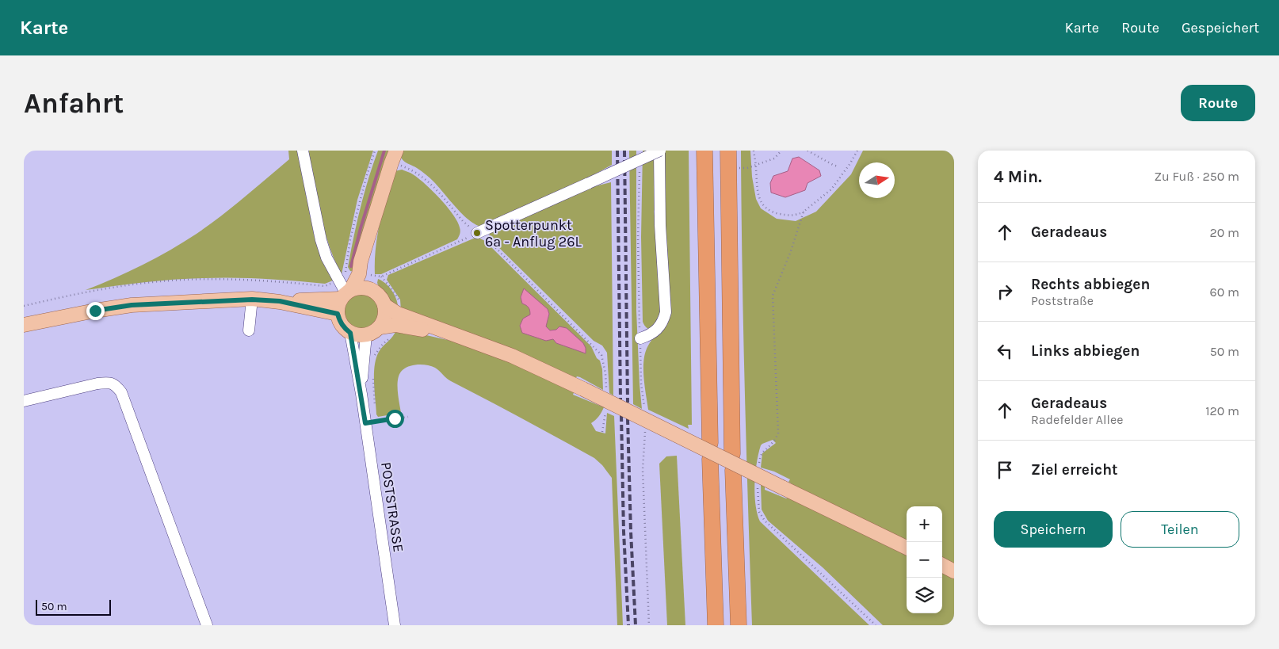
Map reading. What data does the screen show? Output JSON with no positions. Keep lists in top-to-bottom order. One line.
{"streets":{"street":["POSTSTRASSE"]},"places":["Spotterpunkt 6a - Anflug 26L"],"scale_bar":"50 m","north":"right","page":{"header":"Karte","nav":["Karte","Route","Gespeichert"],"buttons":["Route",["Speichern","Teilen"]],"title":"Anfahrt","heading":["4 Min.","Zu Fuß · 250 m"],"list":[["Geradeaus","20 m"],["Rechts abbiegen","Poststraße","60 m"],["Links abbiegen","50 m"],["Geradeaus","Radefelder Allee","120 m"],"Ziel erreicht"],"map_buttons":["+","−"],"scale":"50 m"}}
